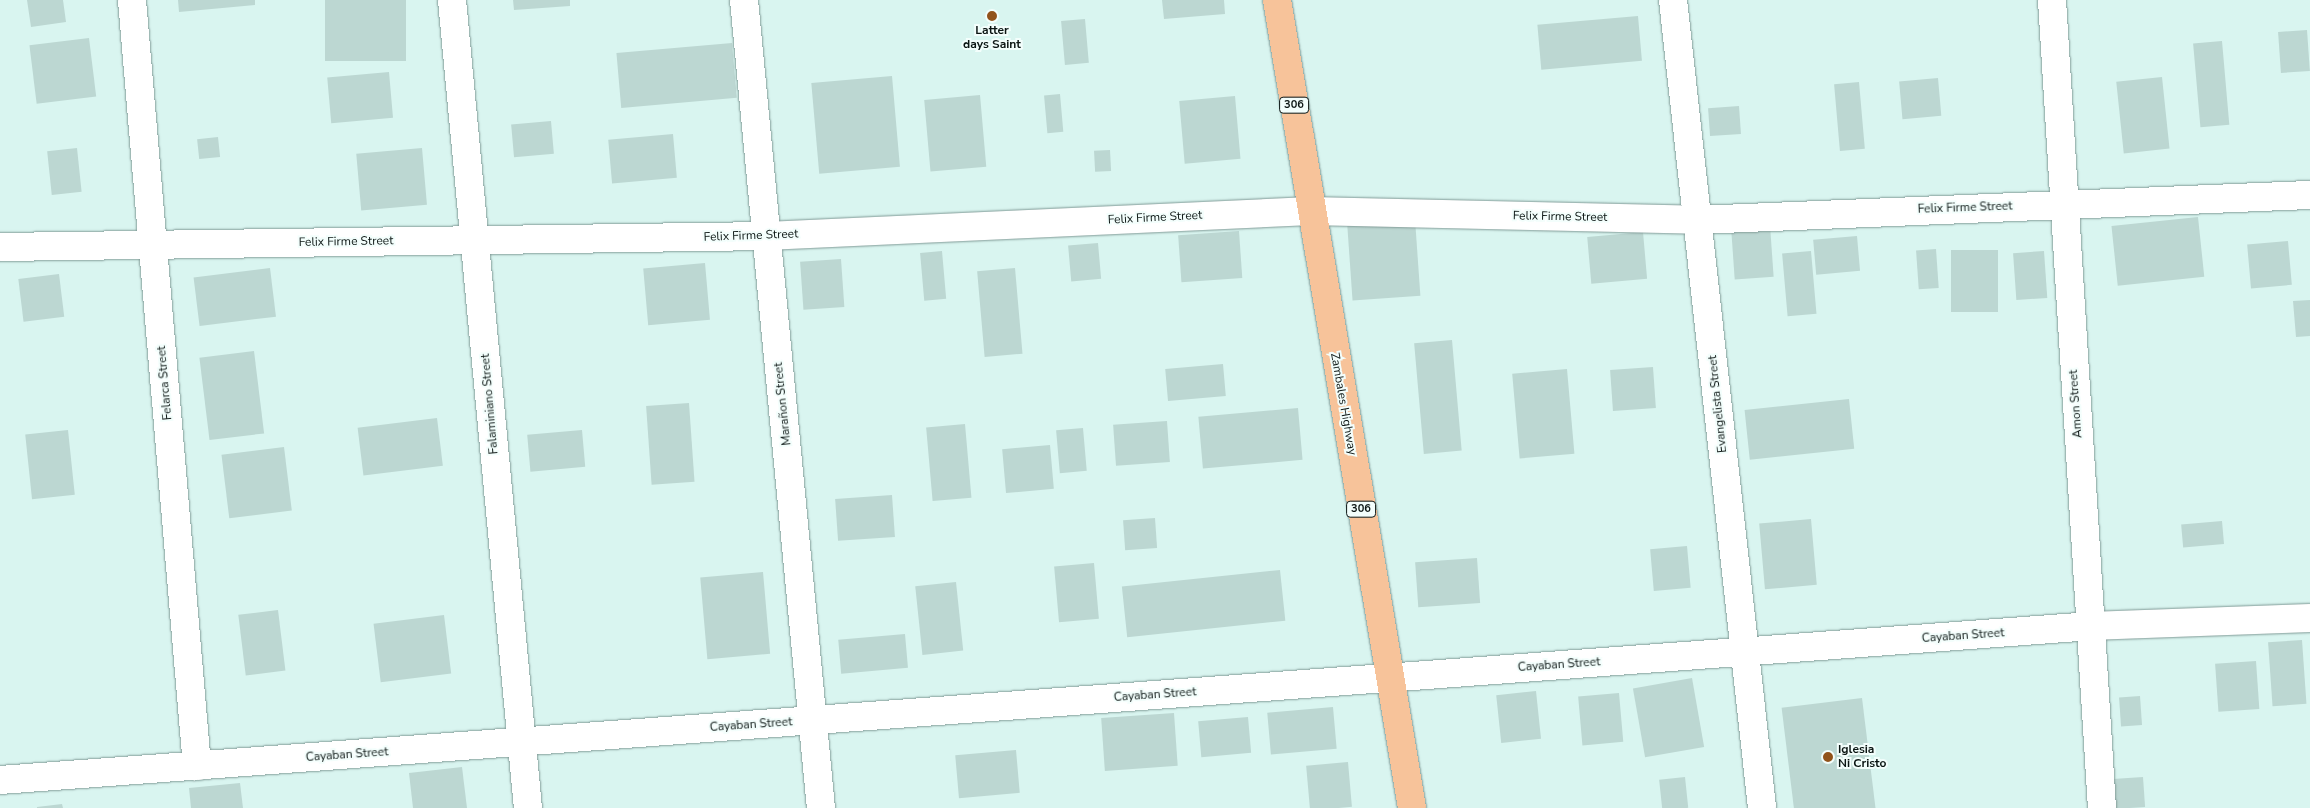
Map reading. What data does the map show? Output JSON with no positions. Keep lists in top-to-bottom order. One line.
{"streets":{"main road":["306","Zambales Highway"],"street":["Felix Firme Street","Felarca Street","Falaminiano Street","Marañon Street","Evangelista Street","Amon Street","Cayaban Street"]},"crossings":[["Felix Firme Street","Felarca Street"],["Felix Firme Street","Falaminiano Street"],["Felix Firme Street","Marañon Street"],["Felix Firme Street","Zambales Highway"],["Felix Firme Street","Evangelista Street"],["Felix Firme Street","Amon Street"],["Felarca Street","Cayaban Street"],["Falaminiano Street","Cayaban Street"],["Marañon Street","Cayaban Street"],["Zambales Highway","Cayaban Street"],["Evangelista Street","Cayaban Street"],["Amon Street","Cayaban Street"]],"places":["Latter days Saint","Iglesia Ni Cristo"]}
